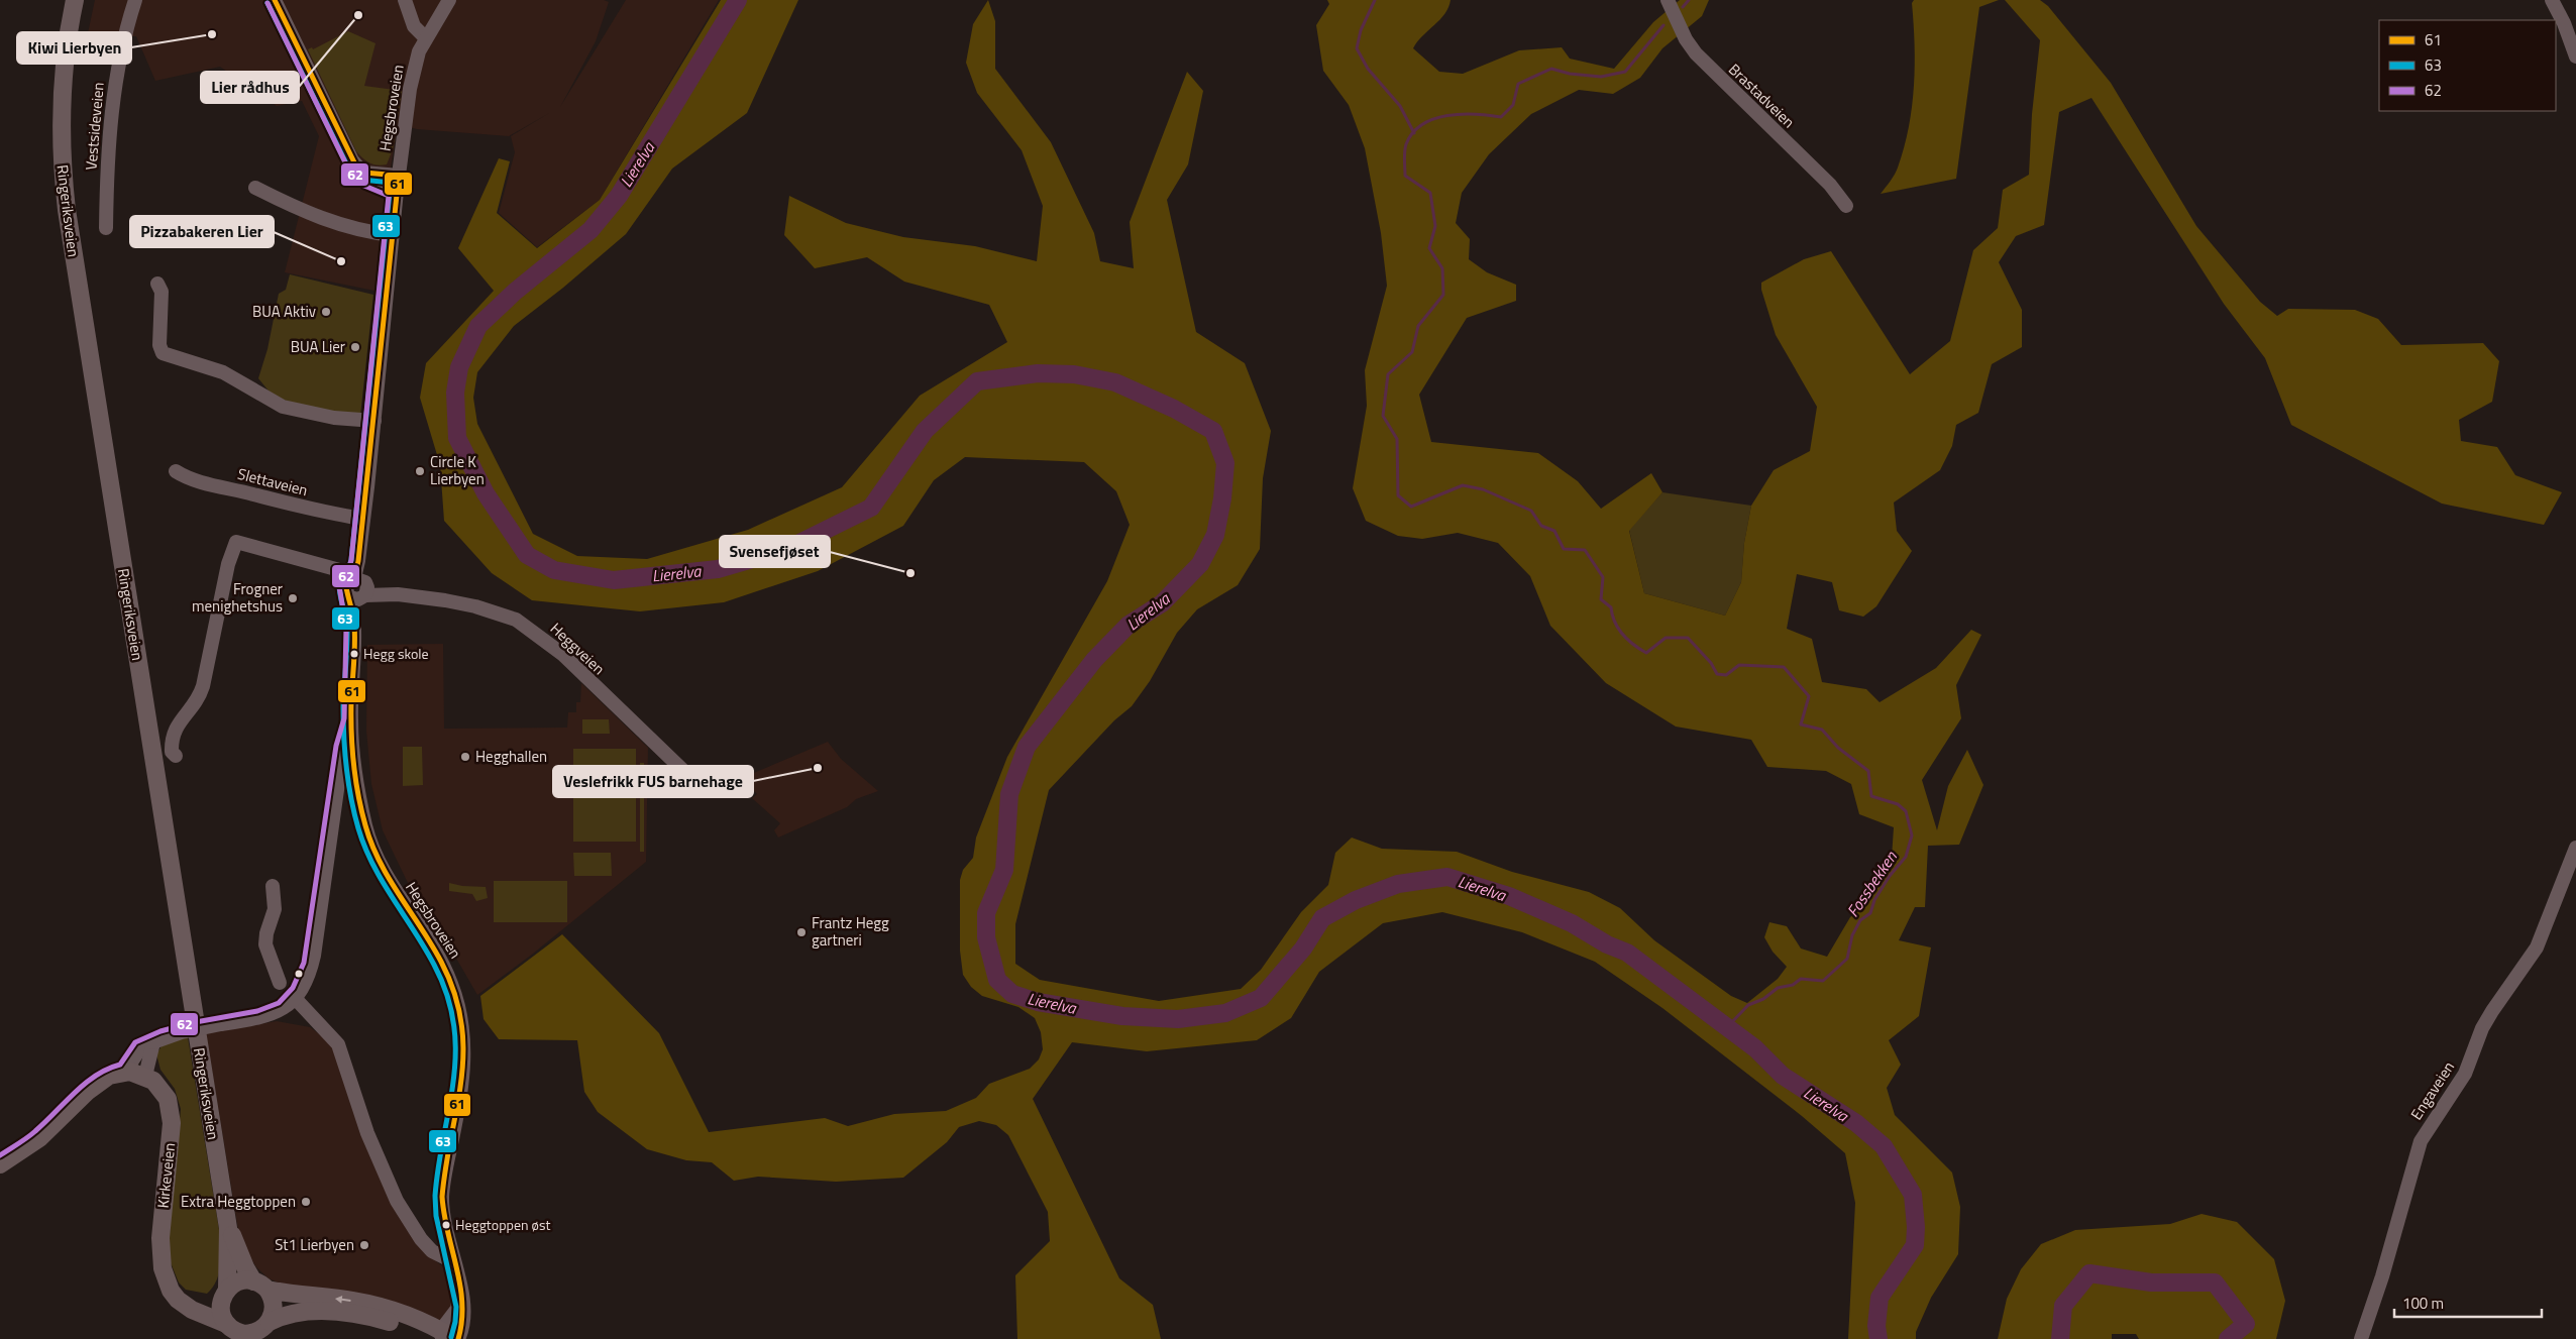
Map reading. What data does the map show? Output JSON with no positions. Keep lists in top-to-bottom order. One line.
{"streets":{"main road":["Ringeriksveien","Kirkeveien"],"street":["Brastadveien","Hegsbroveien","Vestsideveien","Slettaveien","Heggveien","Engaveien"]},"crossings":[["Hegsbroveien","Slettaveien"],["Hegsbroveien","Heggveien"],["Ringeriksveien","Kirkeveien"]],"water":["Lierelva","Fossbekken"],"places":["Lier rådhus","Kiwi Lierbyen","Pizzabakeren Lier","BUA Aktiv","BUA Lier","Circle K Lierbyen","Svensefjøset","Frogner menighetshus","Hegg skole","Hegghallen","Veslefrikk FUS barnehage","Frantz Hegg gartneri","Extra Heggtoppen","Heggtoppen øst","St1 Lierbyen"],"lines":["transit line 61","transit line 63","transit line 62"],"legend":["61","63","62"],"scale_bar":"100 m"}
